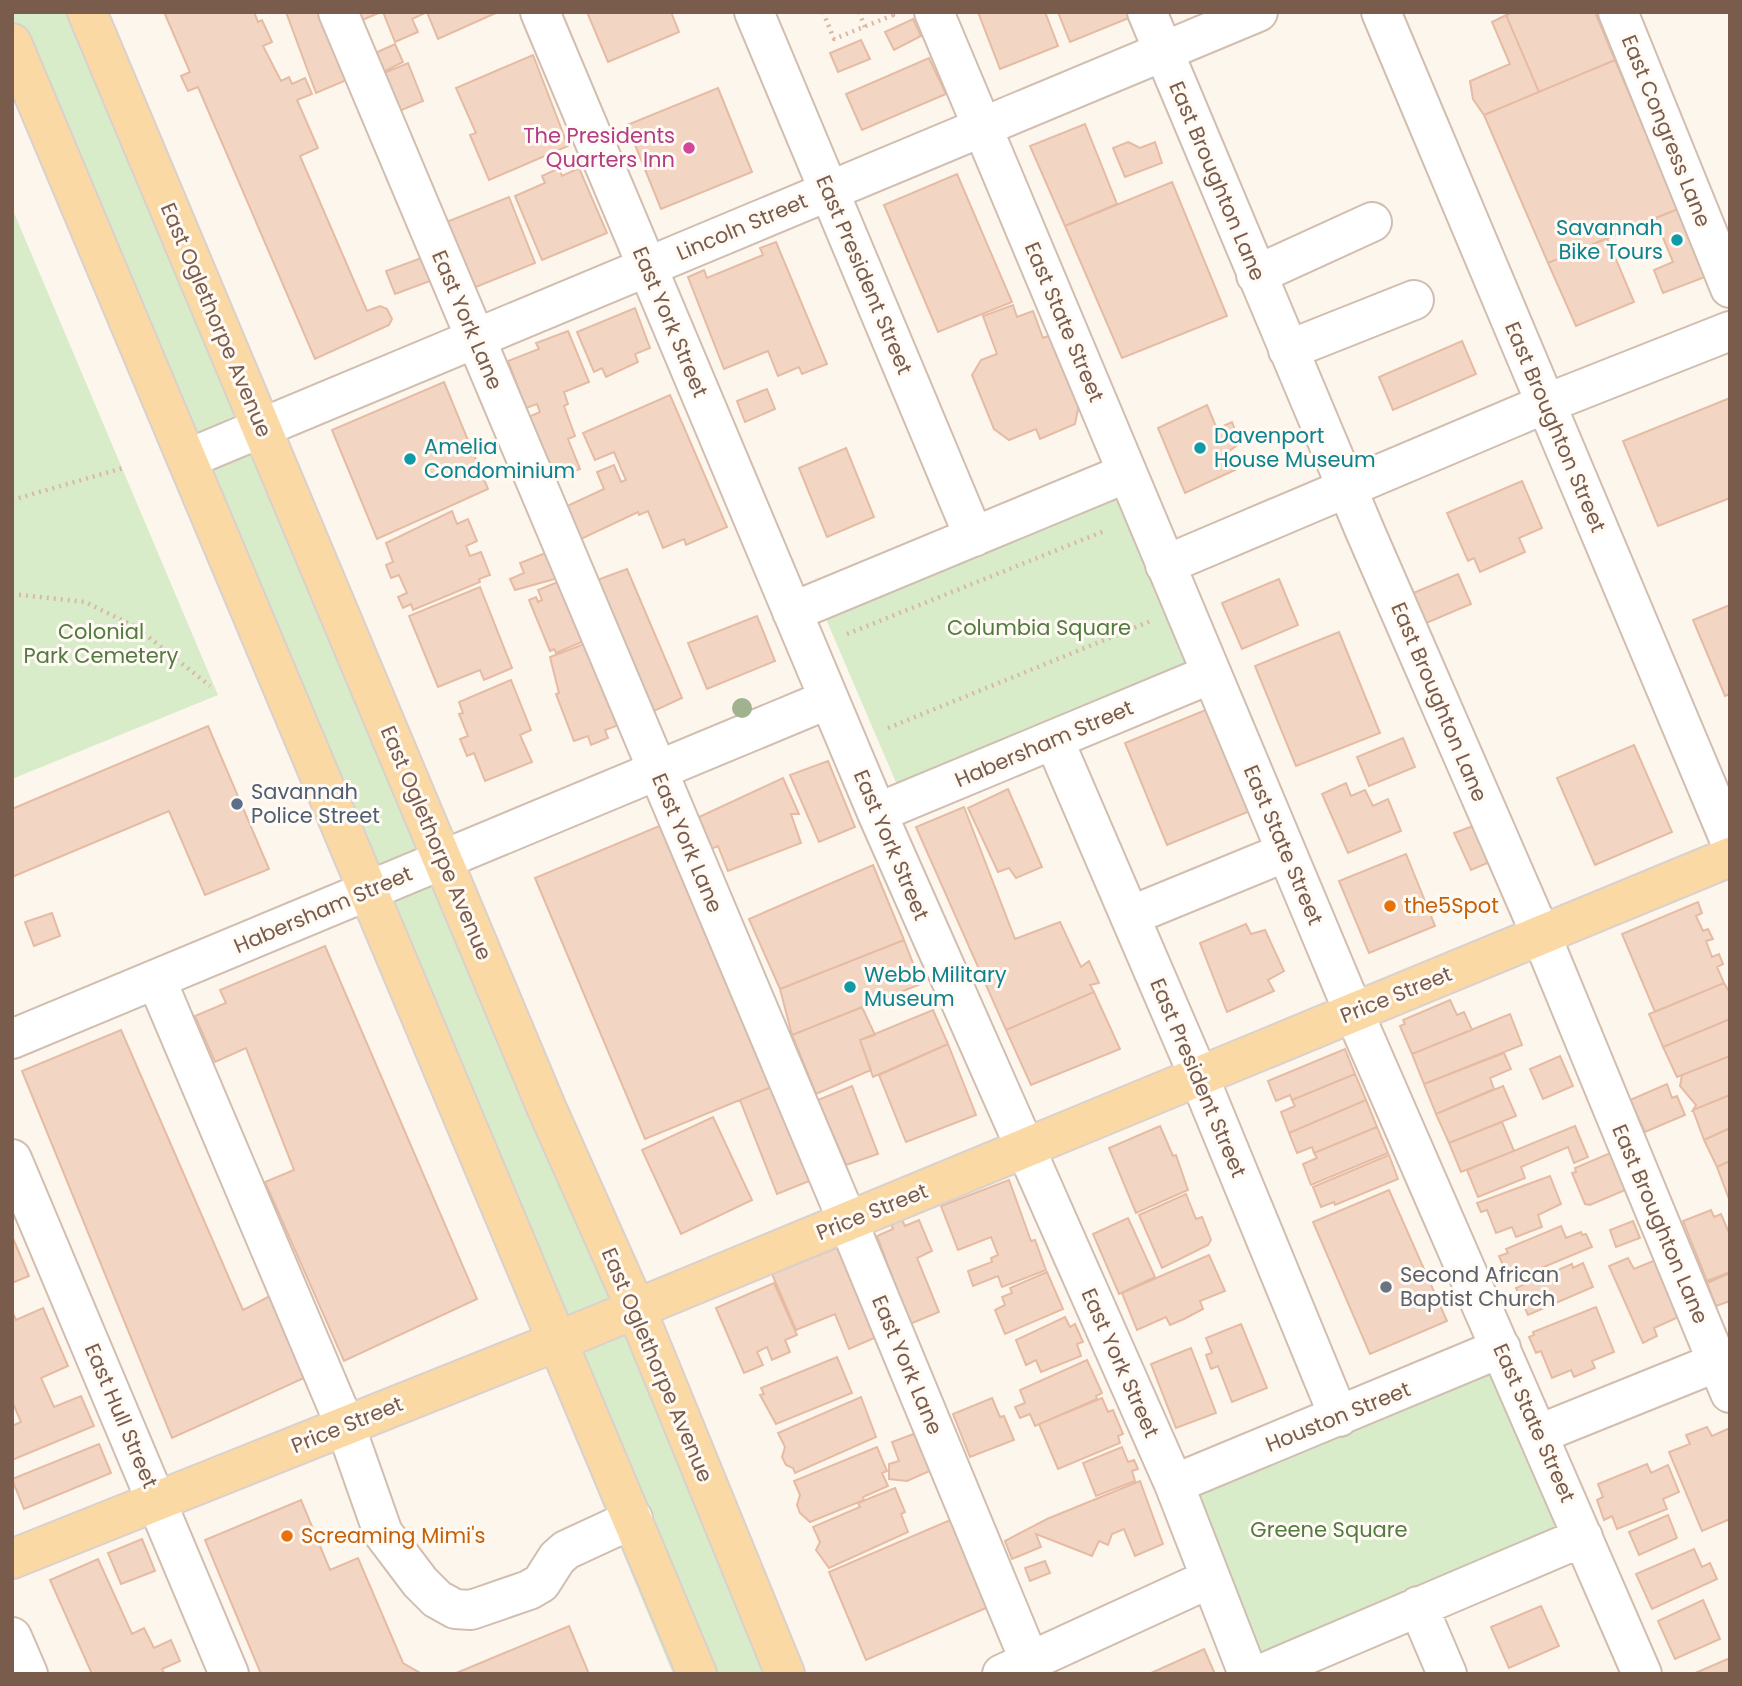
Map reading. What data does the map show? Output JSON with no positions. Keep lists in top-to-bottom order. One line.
{"streets":{"main road":["East Oglethorpe Avenue","Price Street"],"street":["East Congress Lane","East Broughton Lane","Lincoln Street","East President Street","East York Lane","East York Street","East State Street","East Broughton Street","Habersham Street","East Hull Street","Houston Street"]},"crossings":[["East Broughton Lane","Lincoln Street"],["East Broughton Lane","Price Street"],["Lincoln Street","East President Street"],["Lincoln Street","East Oglethorpe Avenue"],["Lincoln Street","East York Lane"],["Lincoln Street","East York Street"],["Lincoln Street","East State Street"],["East President Street","Habersham Street"],["East President Street","Price Street"],["East President Street","Houston Street"],["East Oglethorpe Avenue","Habersham Street"],["East Oglethorpe Avenue","Price Street"],["East York Lane","Habersham Street"],["East York Lane","Price Street"],["East York Street","Habersham Street"],["East York Street","Price Street"],["East York Street","Houston Street"],["East State Street","Habersham Street"],["East State Street","Price Street"],["East State Street","Houston Street"],["Price Street","East Hull Street"]],"parks":["Columbia Square","Colonial Park Cemetery","Greene Square"],"places":["The Presidents Quarters Inn","Savannah Bike Tours","Davenport House Museum","Amelia Condominium","Savannah Police Street","the5Spot","Webb Military Museum","Second African Baptist Church","Screaming Mimi's"]}
